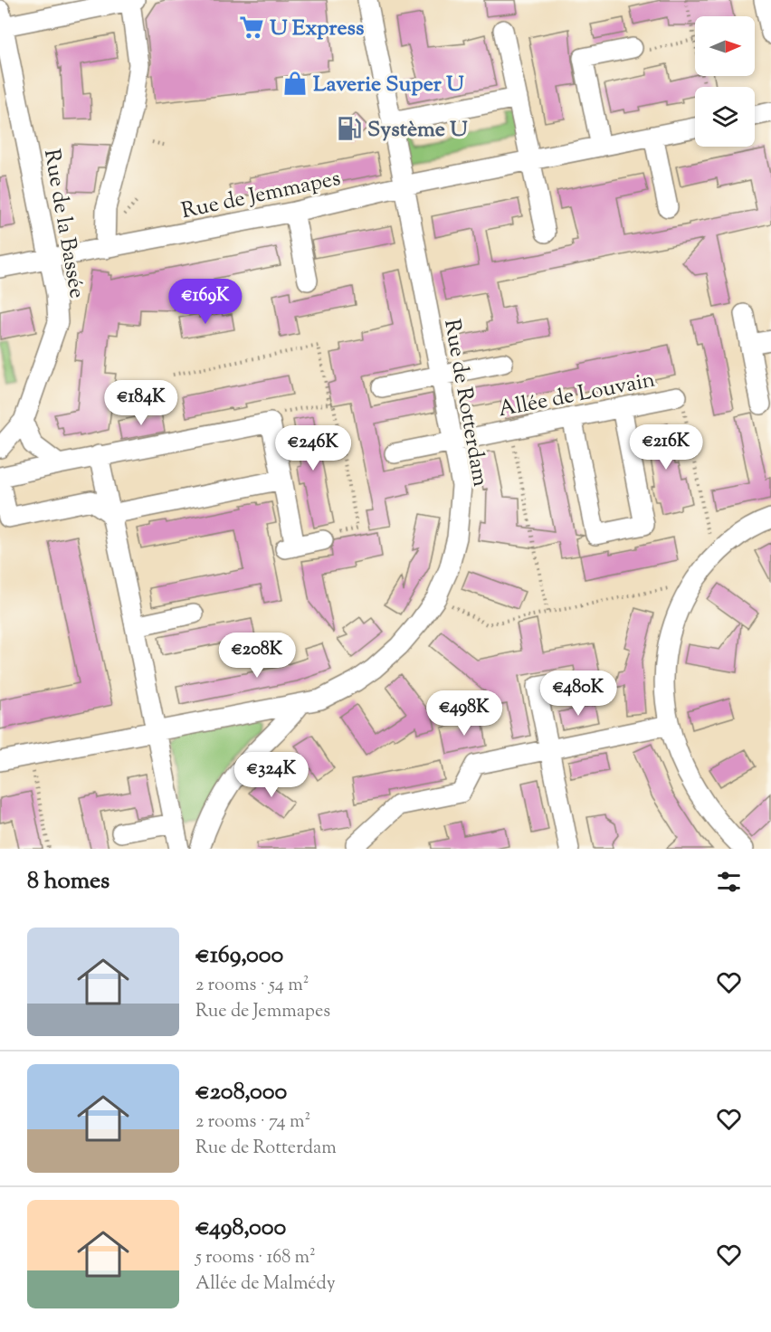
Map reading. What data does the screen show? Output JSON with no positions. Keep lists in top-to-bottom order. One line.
{"streets":{"street":["Rue de Jemmapes","Rue de la Bassée","Allée de Louvain","Rue de Rotterdam"]},"crossings":[["Rue de Jemmapes","Rue de la Bassée"],["Rue de Jemmapes","Rue de Rotterdam"],["Allée de Louvain","Rue de Rotterdam"]],"places":{"supermarket":["U Express"],"shop":["Laverie Super U"],"fuel station":["Système U"]},"north":"right","page":{"price":["€169K","€184K","€216K","€246K","€208K","€480K","€498K","€324K"],"heading":"8 homes","list":[{"name":"€169,000","note":"2 rooms · 54 m² · Rue de Jemmapes"},{"name":"€208,000","note":"2 rooms · 74 m² · Rue de Rotterdam"},{"name":"€498,000","note":"5 rooms · 168 m² · Allée de Malmédy"}]}}
